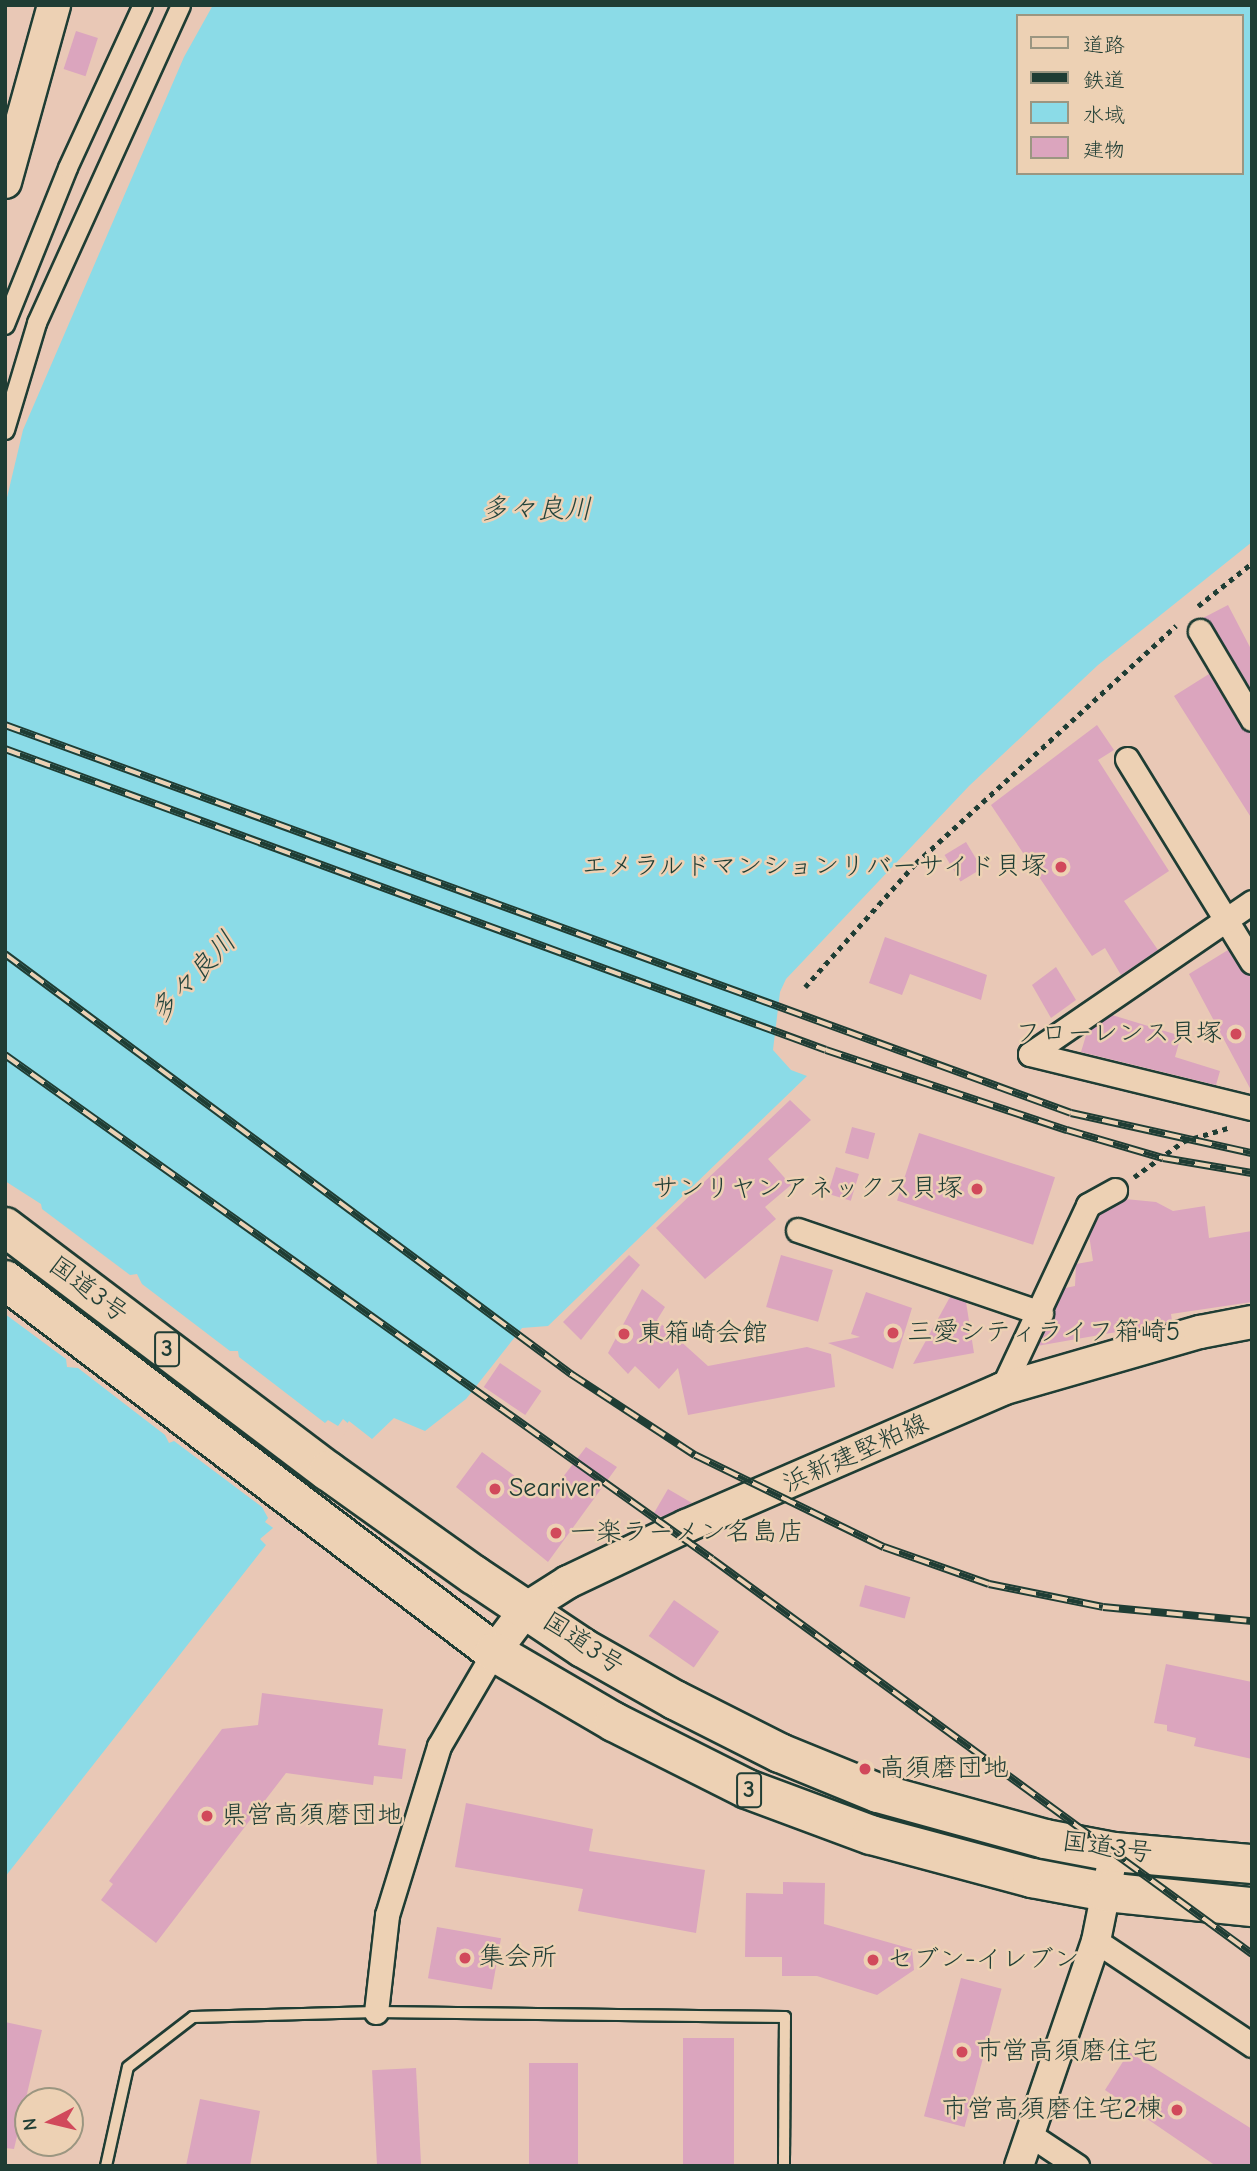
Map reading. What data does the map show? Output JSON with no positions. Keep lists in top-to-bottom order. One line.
{"streets":{"highway":["国道3号","3"],"main road":["浜新建堅粕線"]},"crossings":[["国道3号","浜新建堅粕線"]],"water":["多々良川"],"places":["エメラルドマンションリバーサイド貝塚","フローレンス貝塚","サンリヤンアネックス貝塚","三愛シティライフ箱崎5","東箱崎会館","Seariver","一楽ラーメン名島店","高須磨団地","県営高須磨団地","集会所","セブン-イレブン","市営高須磨住宅","市営高須磨住宅2棟"],"legend":["道路","鉄道","水域","建物"],"north":"left"}
